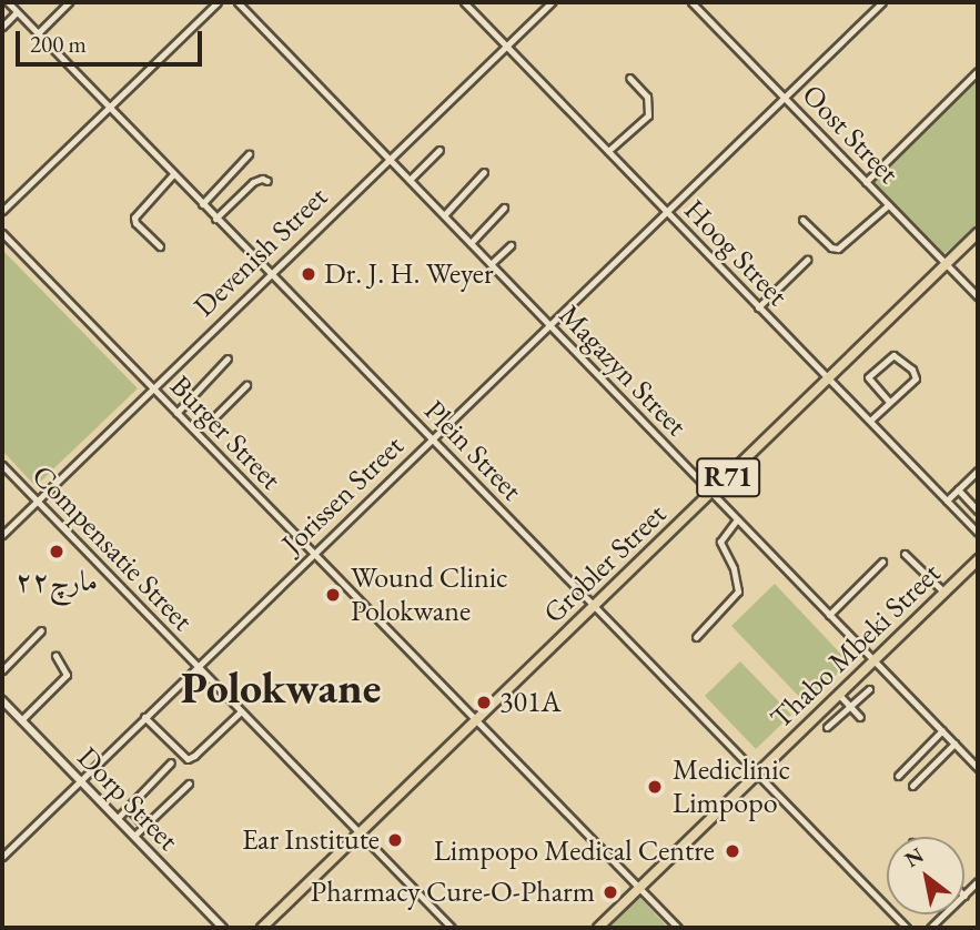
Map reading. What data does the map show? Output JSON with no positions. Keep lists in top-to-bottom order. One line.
{"streets":{"main road":["R71","Grobler Street","Thabo Mbeki Street"],"street":["Oost Street","Devenish Street","Hoog Street","Magazyn Street","Burger Street","Plein Street","Jorissen Street","Compensatie Street","Dorp Street"]},"crossings":[["Oost Street","Jorissen Street"],["Oost Street","Grobler Street"],["Devenish Street","Hoog Street"],["Devenish Street","Magazyn Street"],["Devenish Street","Burger Street"],["Devenish Street","Plein Street"],["Devenish Street","Compensatie Street"],["Hoog Street","Jorissen Street"],["Hoog Street","Grobler Street"],["Magazyn Street","Jorissen Street"],["Magazyn Street","Grobler Street"],["Magazyn Street","Thabo Mbeki Street"],["Burger Street","Jorissen Street"],["Burger Street","Grobler Street"],["Burger Street","Thabo Mbeki Street"],["Plein Street","Jorissen Street"],["Plein Street","Grobler Street"],["Plein Street","Thabo Mbeki Street"],["Jorissen Street","Compensatie Street"],["Jorissen Street","Dorp Street"],["Compensatie Street","Grobler Street"]],"districts":["Polokwane"],"places":["Dr. J. H. Weyer","۲۲مارچ","Wound Clinic Polokwane","301A","Mediclinic Limpopo","Ear Institute","Limpopo Medical Centre","Pharmacy Cure-O-Pharm"],"scale_bar":"200 m","north":"top left"}
